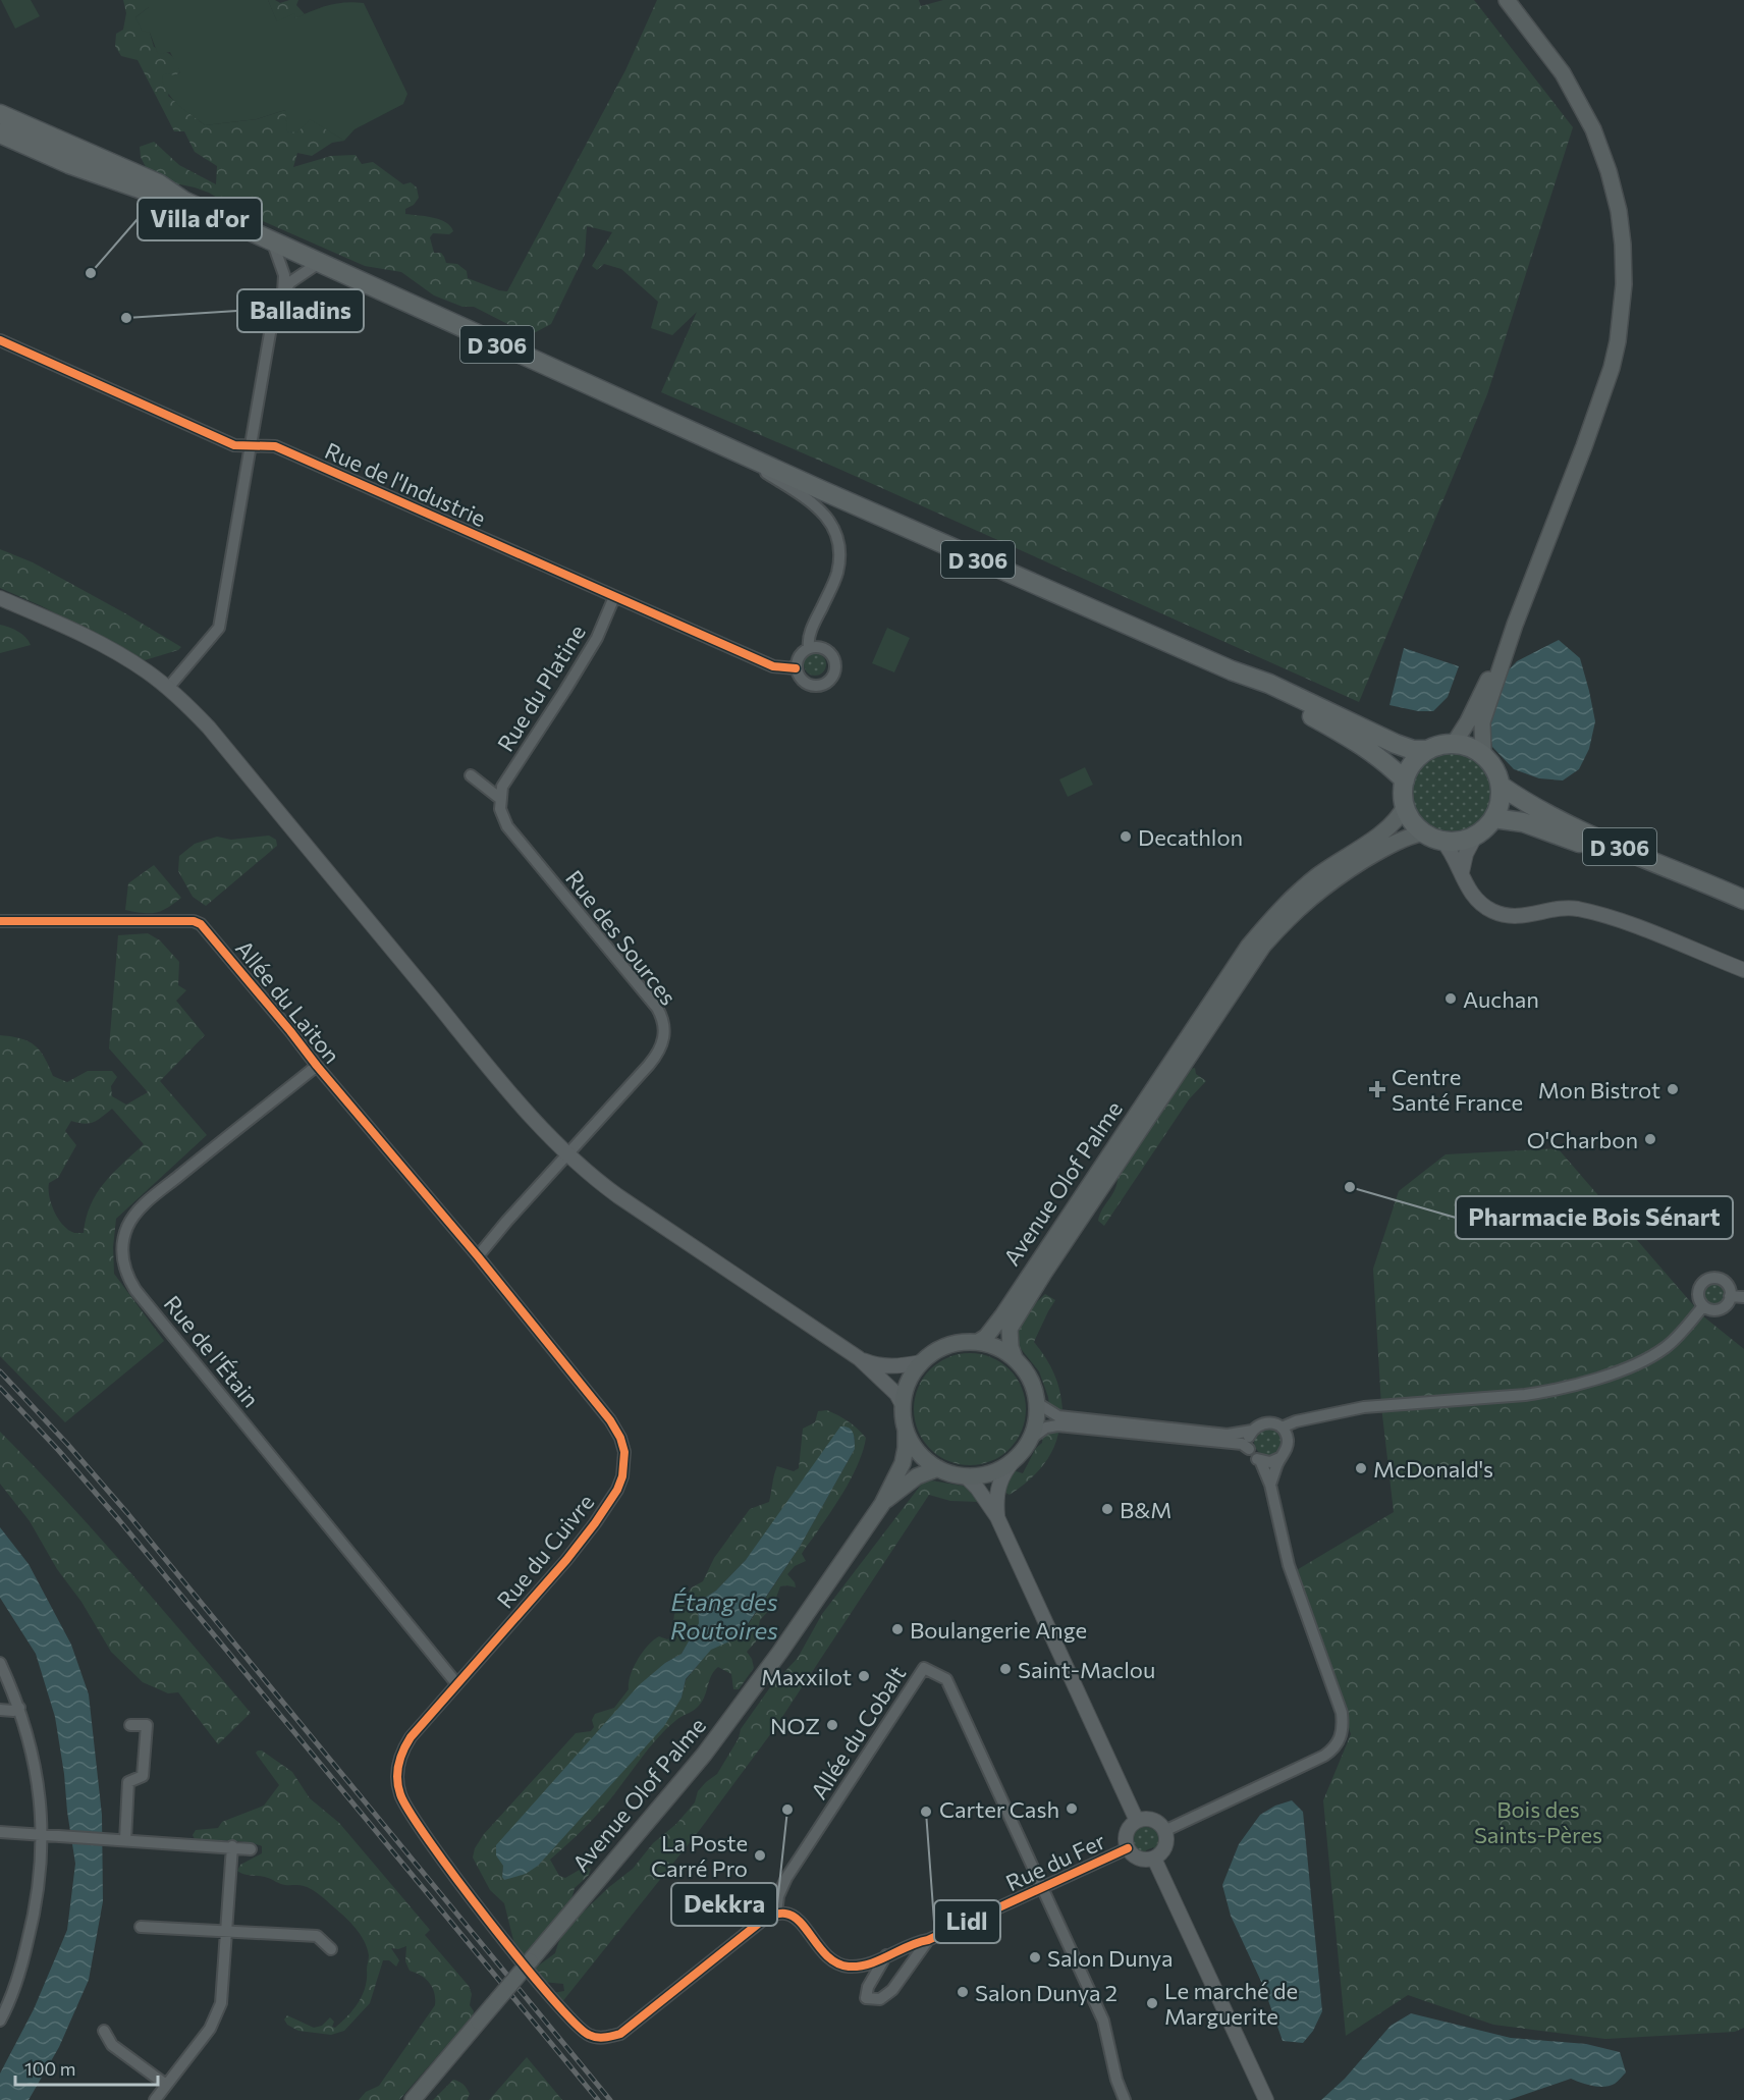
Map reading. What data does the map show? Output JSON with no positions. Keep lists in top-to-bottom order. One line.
{"streets":{"main road":["D 306","Avenue Olof Palme"],"street":["Rue de l'Industrie","Rue du Platine","Rue des Sources","Allée du Laiton","Rue de l'Étain","Rue du Cuivre","Allée du Cobalt","Rue du Fer"]},"crossings":[["Rue de l'Industrie","Rue du Platine"],["Rue du Platine","Rue des Sources"],["Rue des Sources","Allée du Laiton"],["Rue des Sources","Rue du Cuivre"],["Allée du Laiton","Rue de l'Étain"],["Allée du Laiton","Rue du Cuivre"],["Rue de l'Étain","Rue du Cuivre"],["Rue du Cuivre","Allée du Cobalt"],["Rue du Cuivre","Rue du Fer"],["Allée du Cobalt","Rue du Fer"]],"water":["Étang des Routoires"],"parks":["Bois des Saints-Pères"],"places":{"other":["Villa d'or","Balladins","Decathlon","Auchan","Mon Bistrot","O'Charbon","Pharmacie Bois Sénart","McDonald's","B&M","Boulangerie Ange","Saint-Maclou","Maxxilot","NOZ","Carter Cash","Dekkra","Lidl","La Poste Carré Pro","Salon Dunya","Salon Dunya 2","Le marché de Marguerite"],"health":["Centre Santé France"]},"scale_bar":"100 m"}
